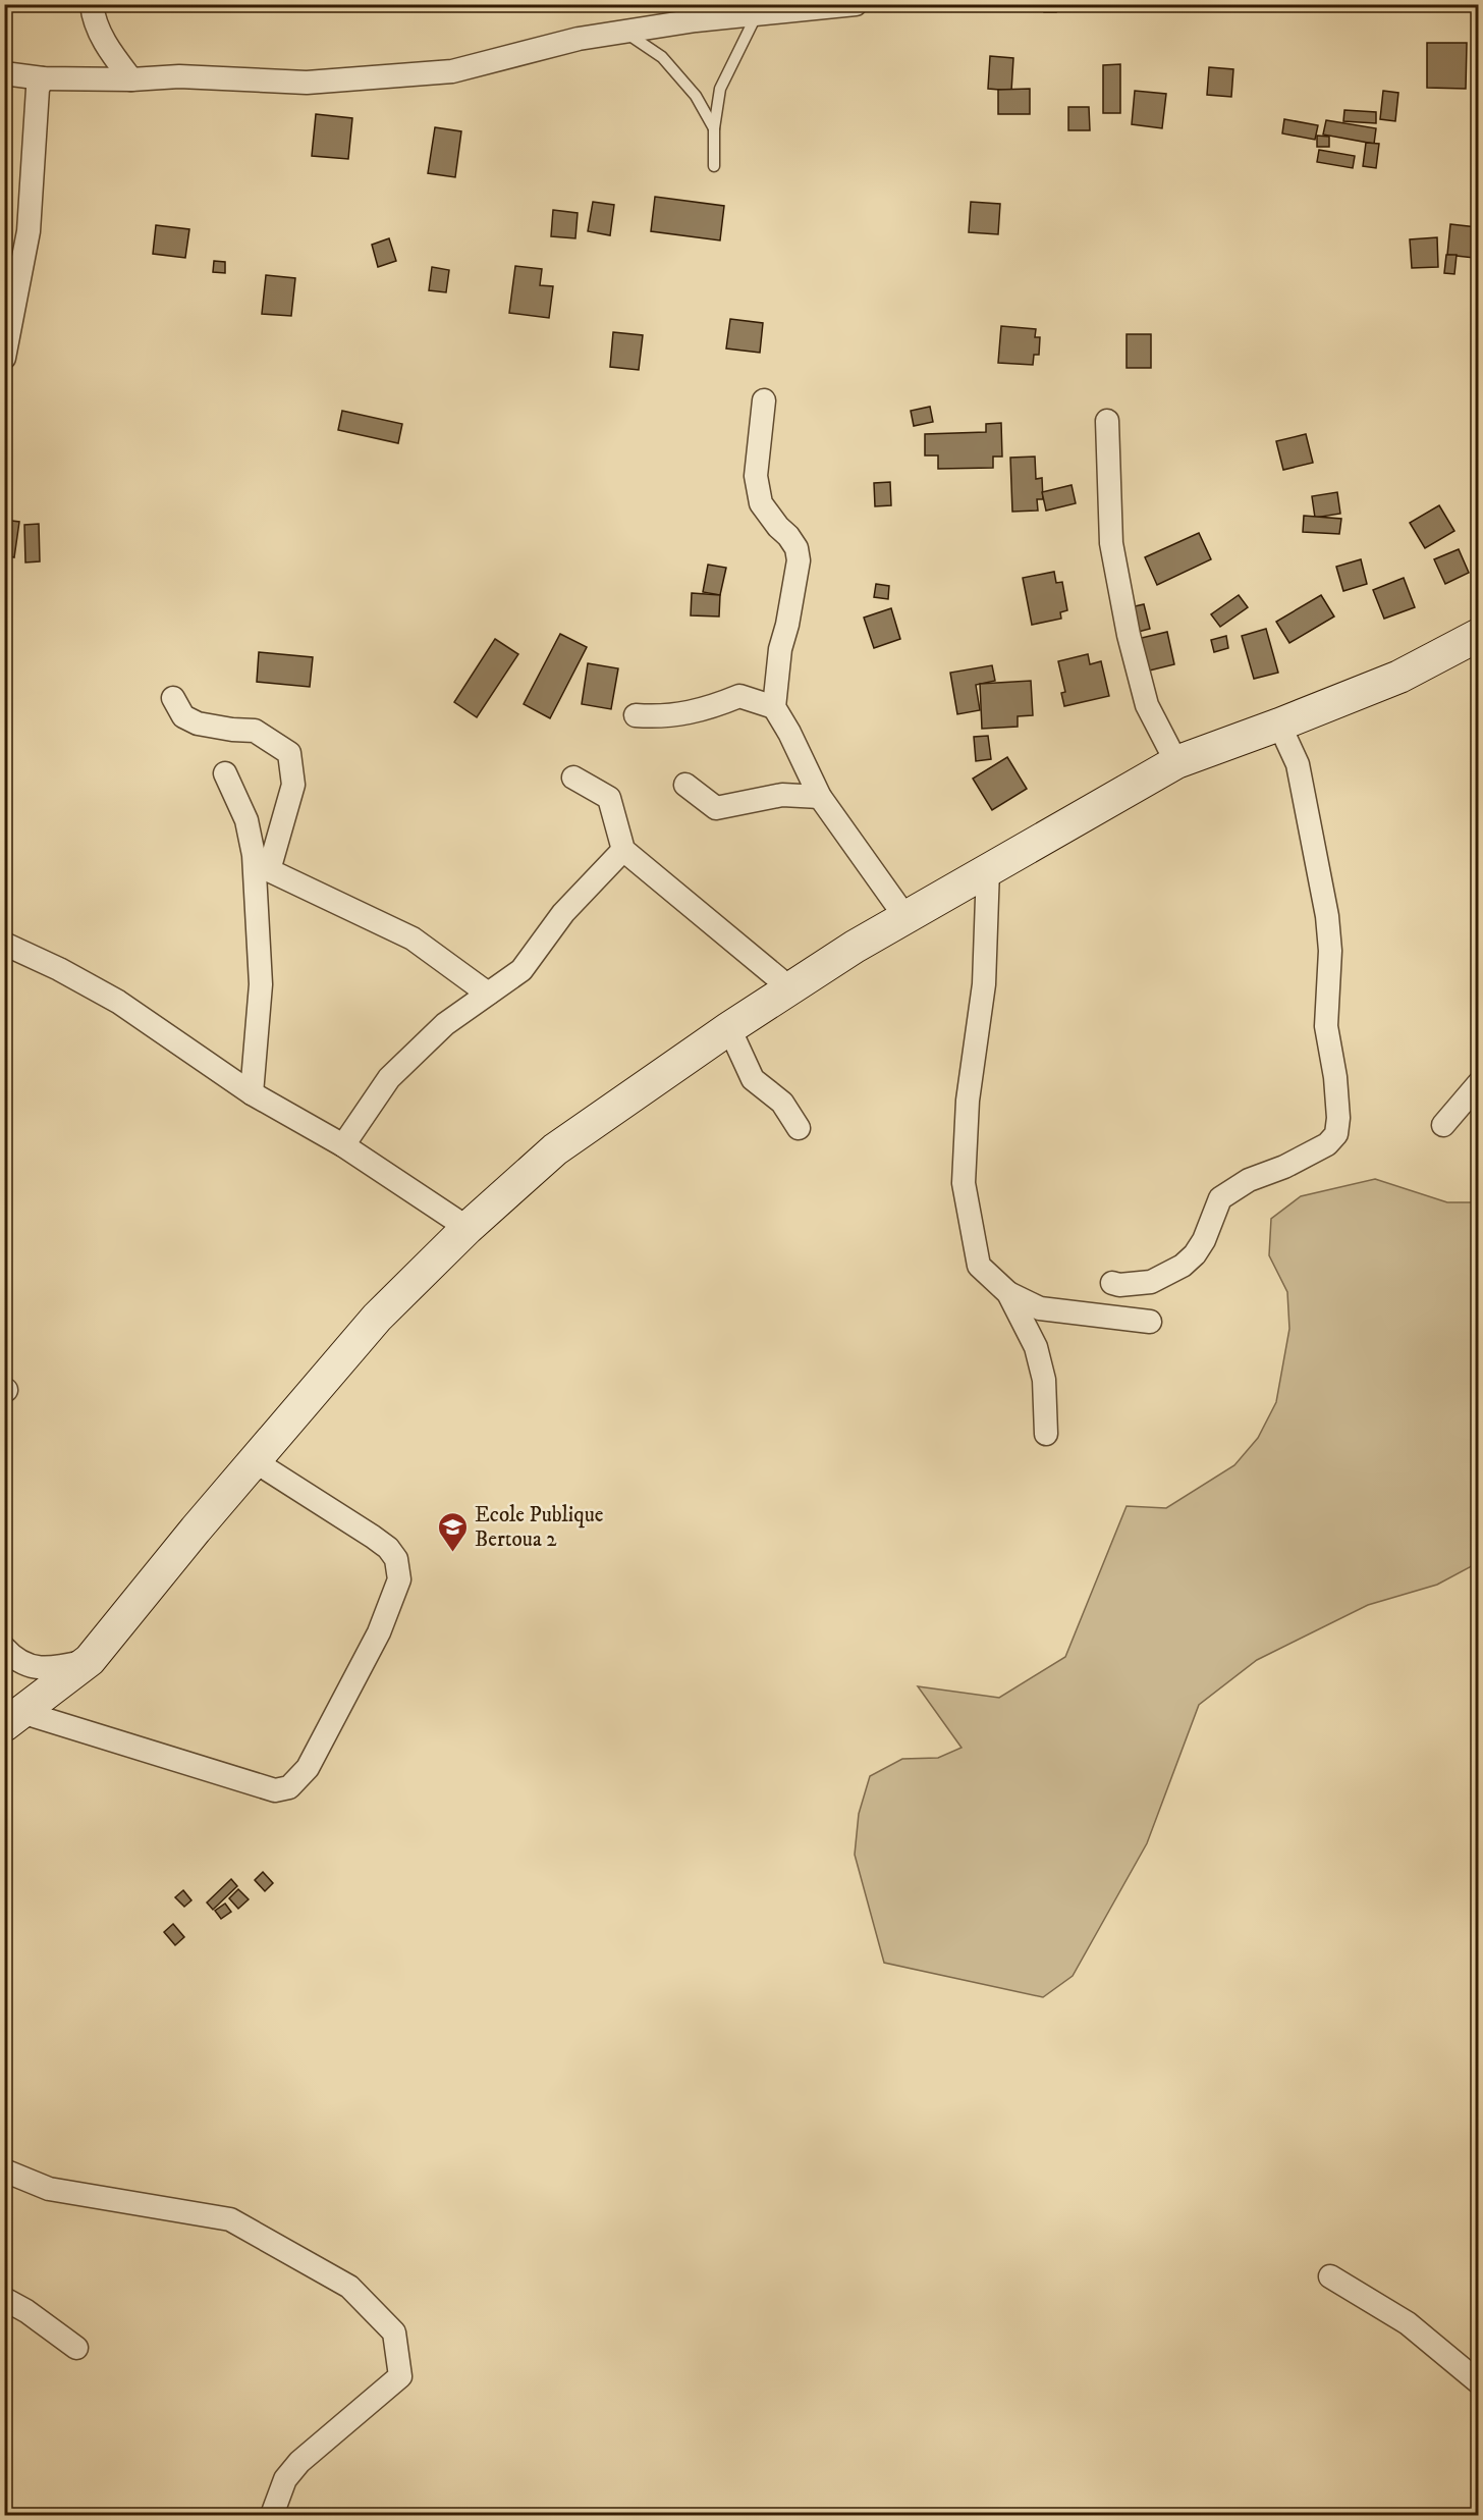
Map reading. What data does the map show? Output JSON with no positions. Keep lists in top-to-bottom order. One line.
{"places":{"school or university":["Ecole Publique Bertoua 2"]}}
